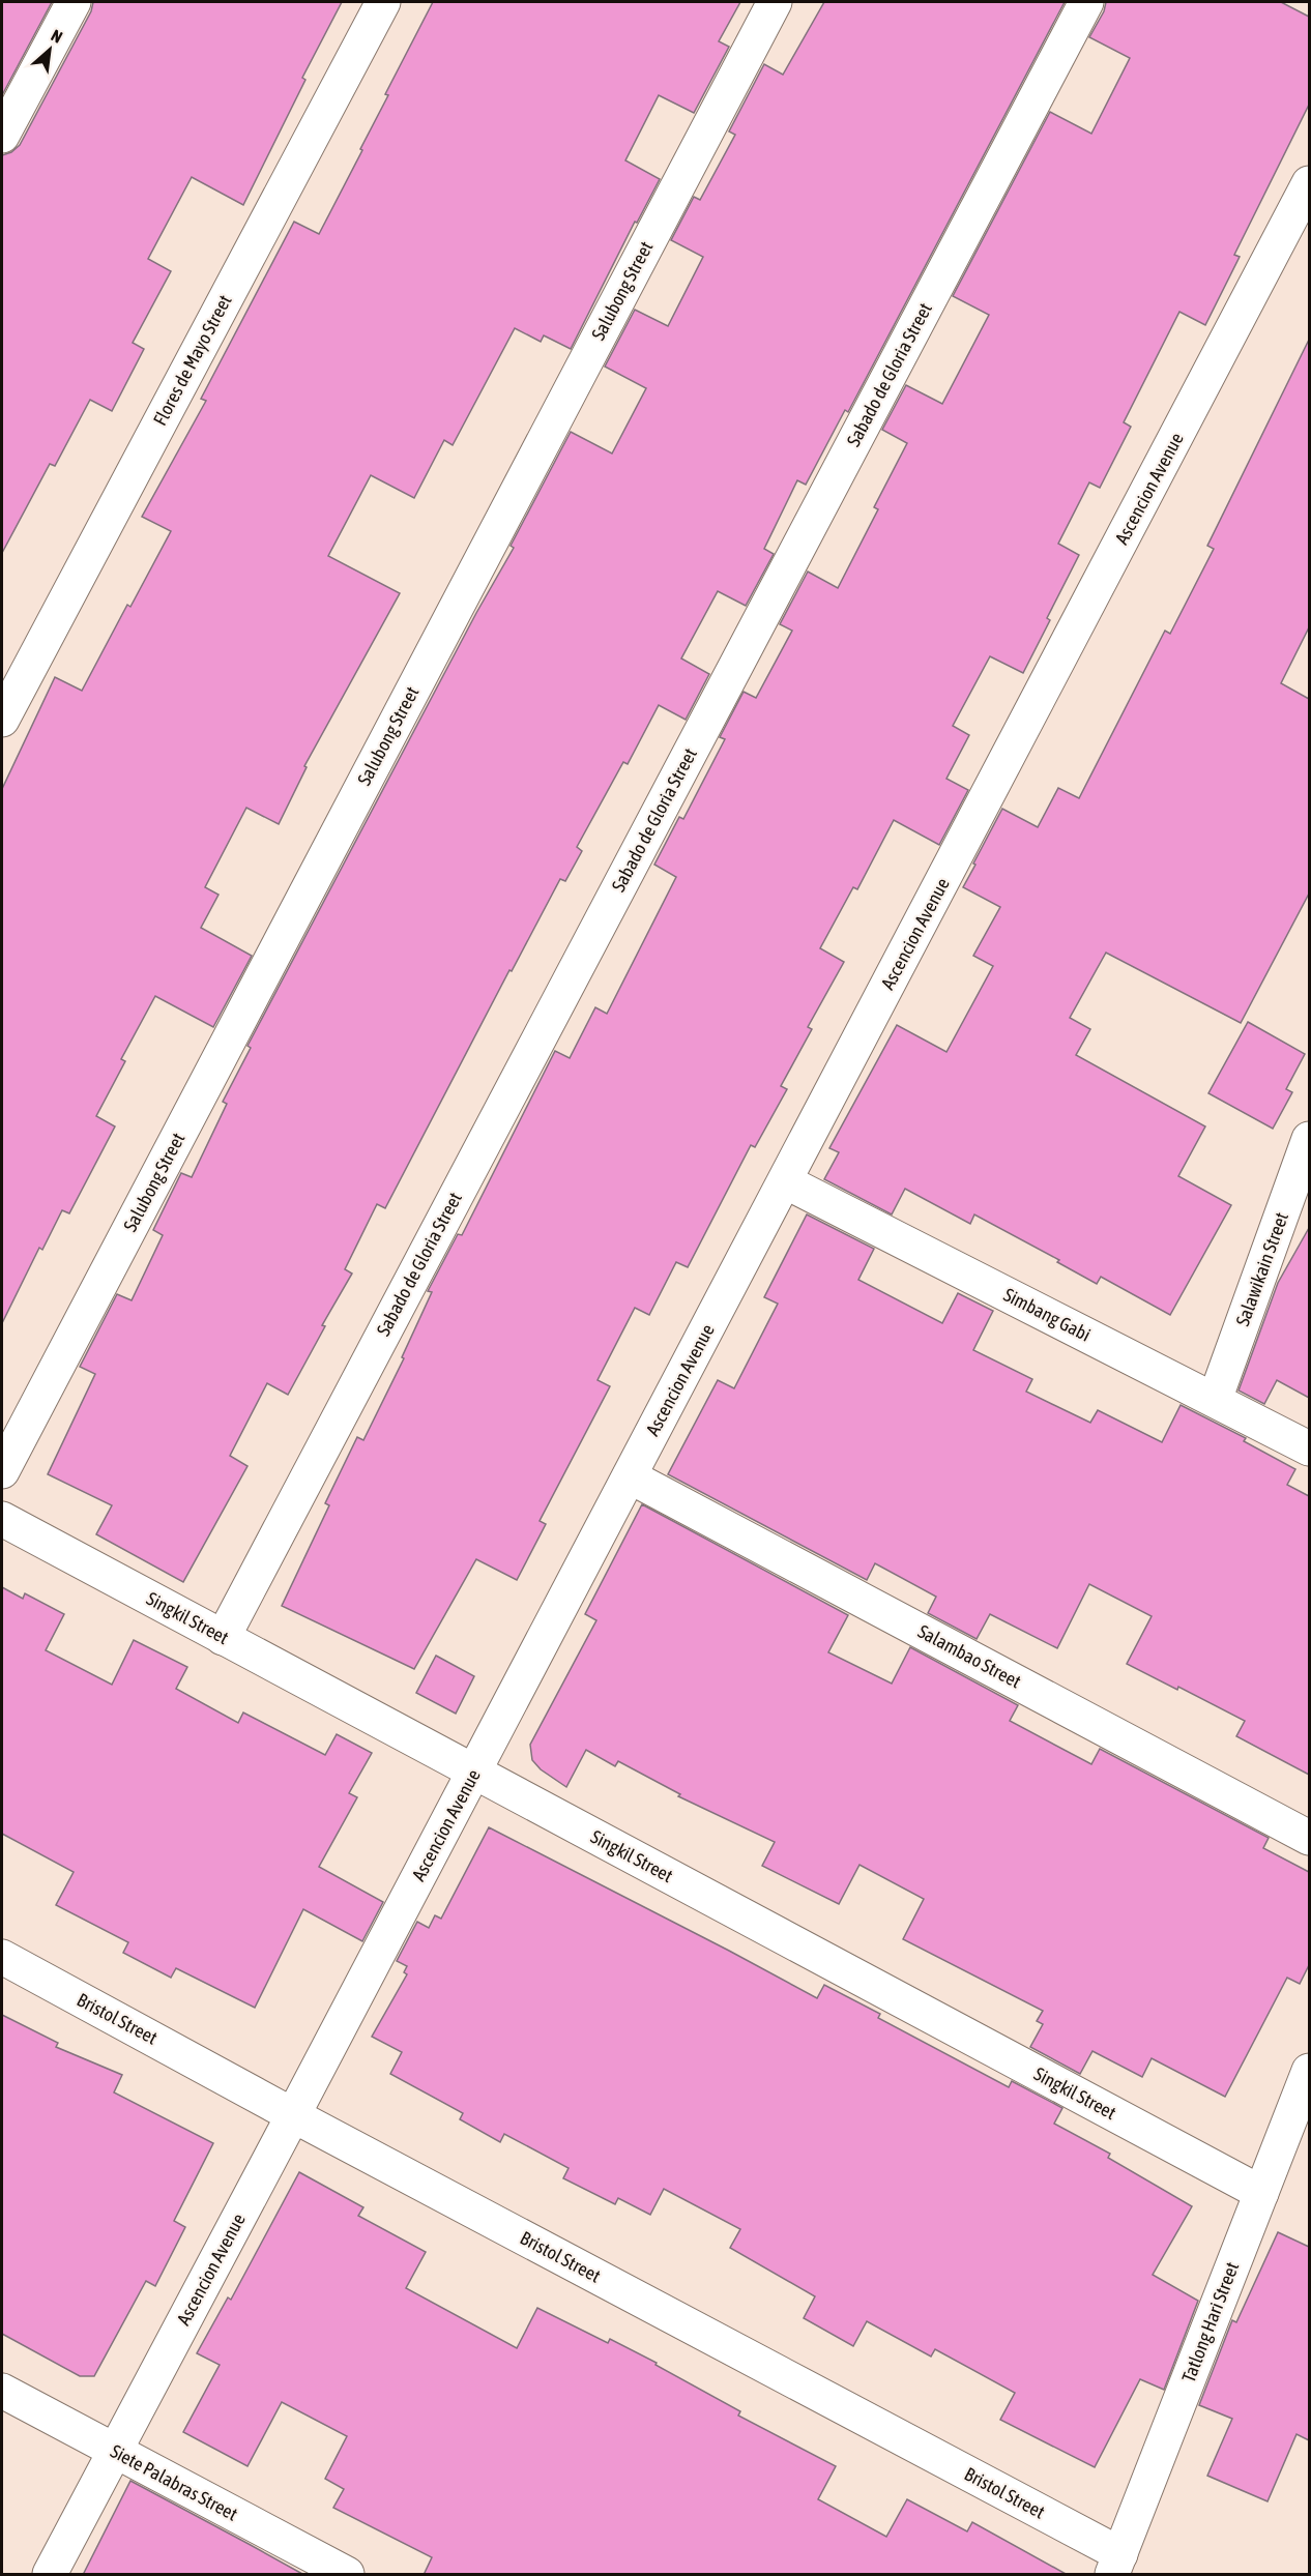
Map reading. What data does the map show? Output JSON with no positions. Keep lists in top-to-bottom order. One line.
{"streets":{"street":["Salubong Street","Flores de Mayo Street","Sabado de Gloria Street","Ascencion Avenue","Salawikain Street","Simbang Gabi","Singkil Street","Salambao Street","Bristol Street","Tatlong Hari Street","Siete Palabras Street"]},"crossings":[["Sabado de Gloria Street","Singkil Street"],["Ascencion Avenue","Simbang Gabi"],["Ascencion Avenue","Singkil Street"],["Ascencion Avenue","Salambao Street"],["Ascencion Avenue","Bristol Street"],["Ascencion Avenue","Siete Palabras Street"],["Salawikain Street","Simbang Gabi"],["Singkil Street","Tatlong Hari Street"],["Bristol Street","Tatlong Hari Street"]],"north":"top right"}
